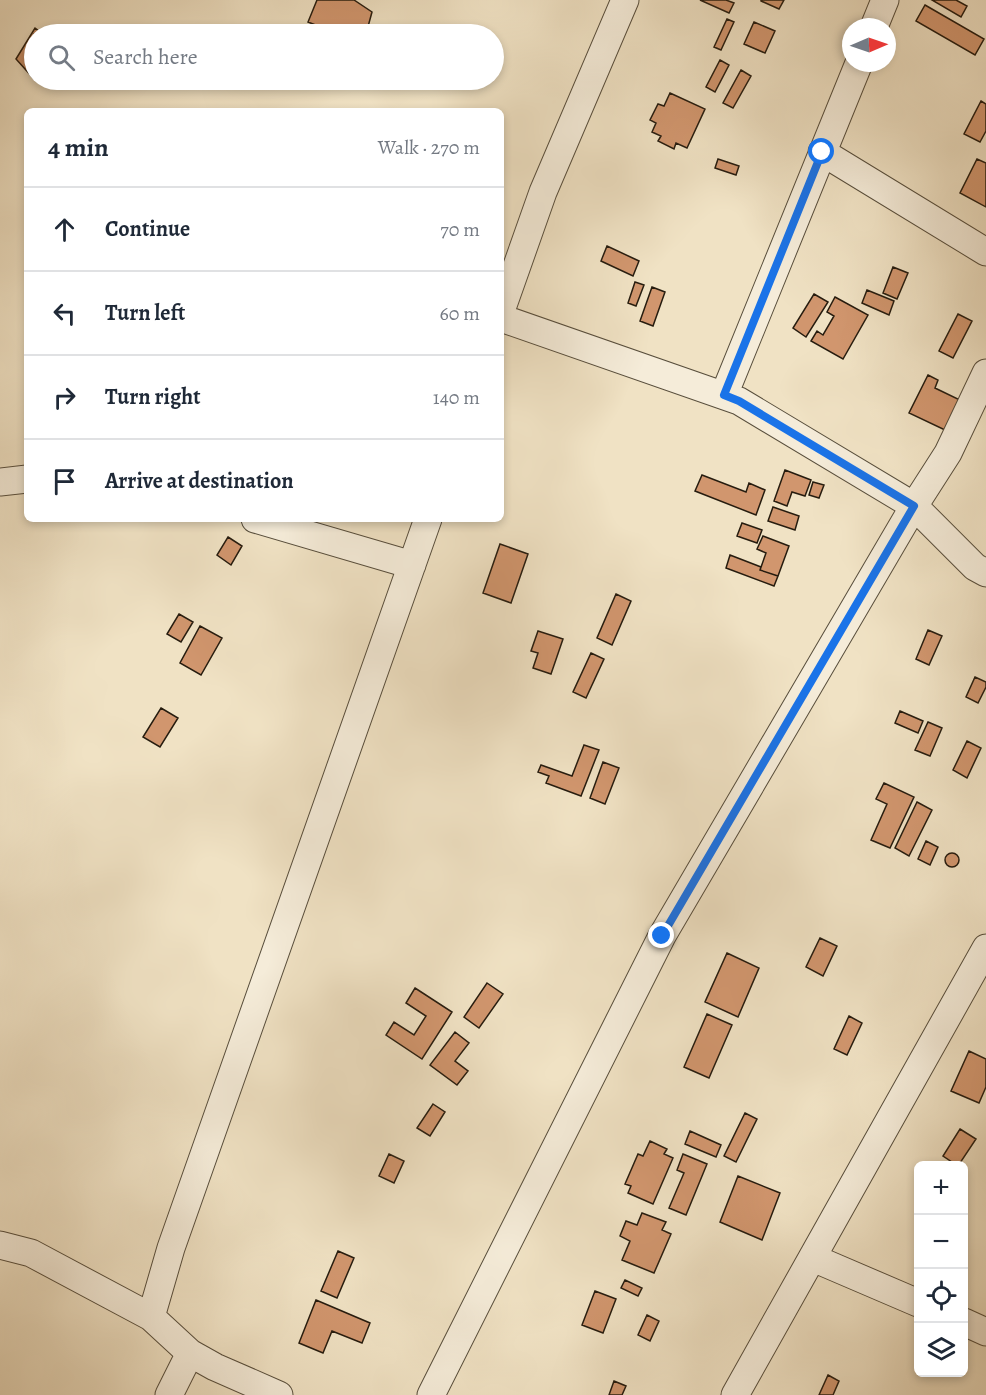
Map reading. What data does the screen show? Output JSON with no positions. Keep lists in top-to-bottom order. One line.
{"north":"right","page":{"search":"Search here","heading":["4 min","Walk · 270 m"],"list":[["Continue","70 m"],["Turn left","60 m"],["Turn right","140 m"],"Arrive at destination"],"map_buttons":["+","−"]}}
